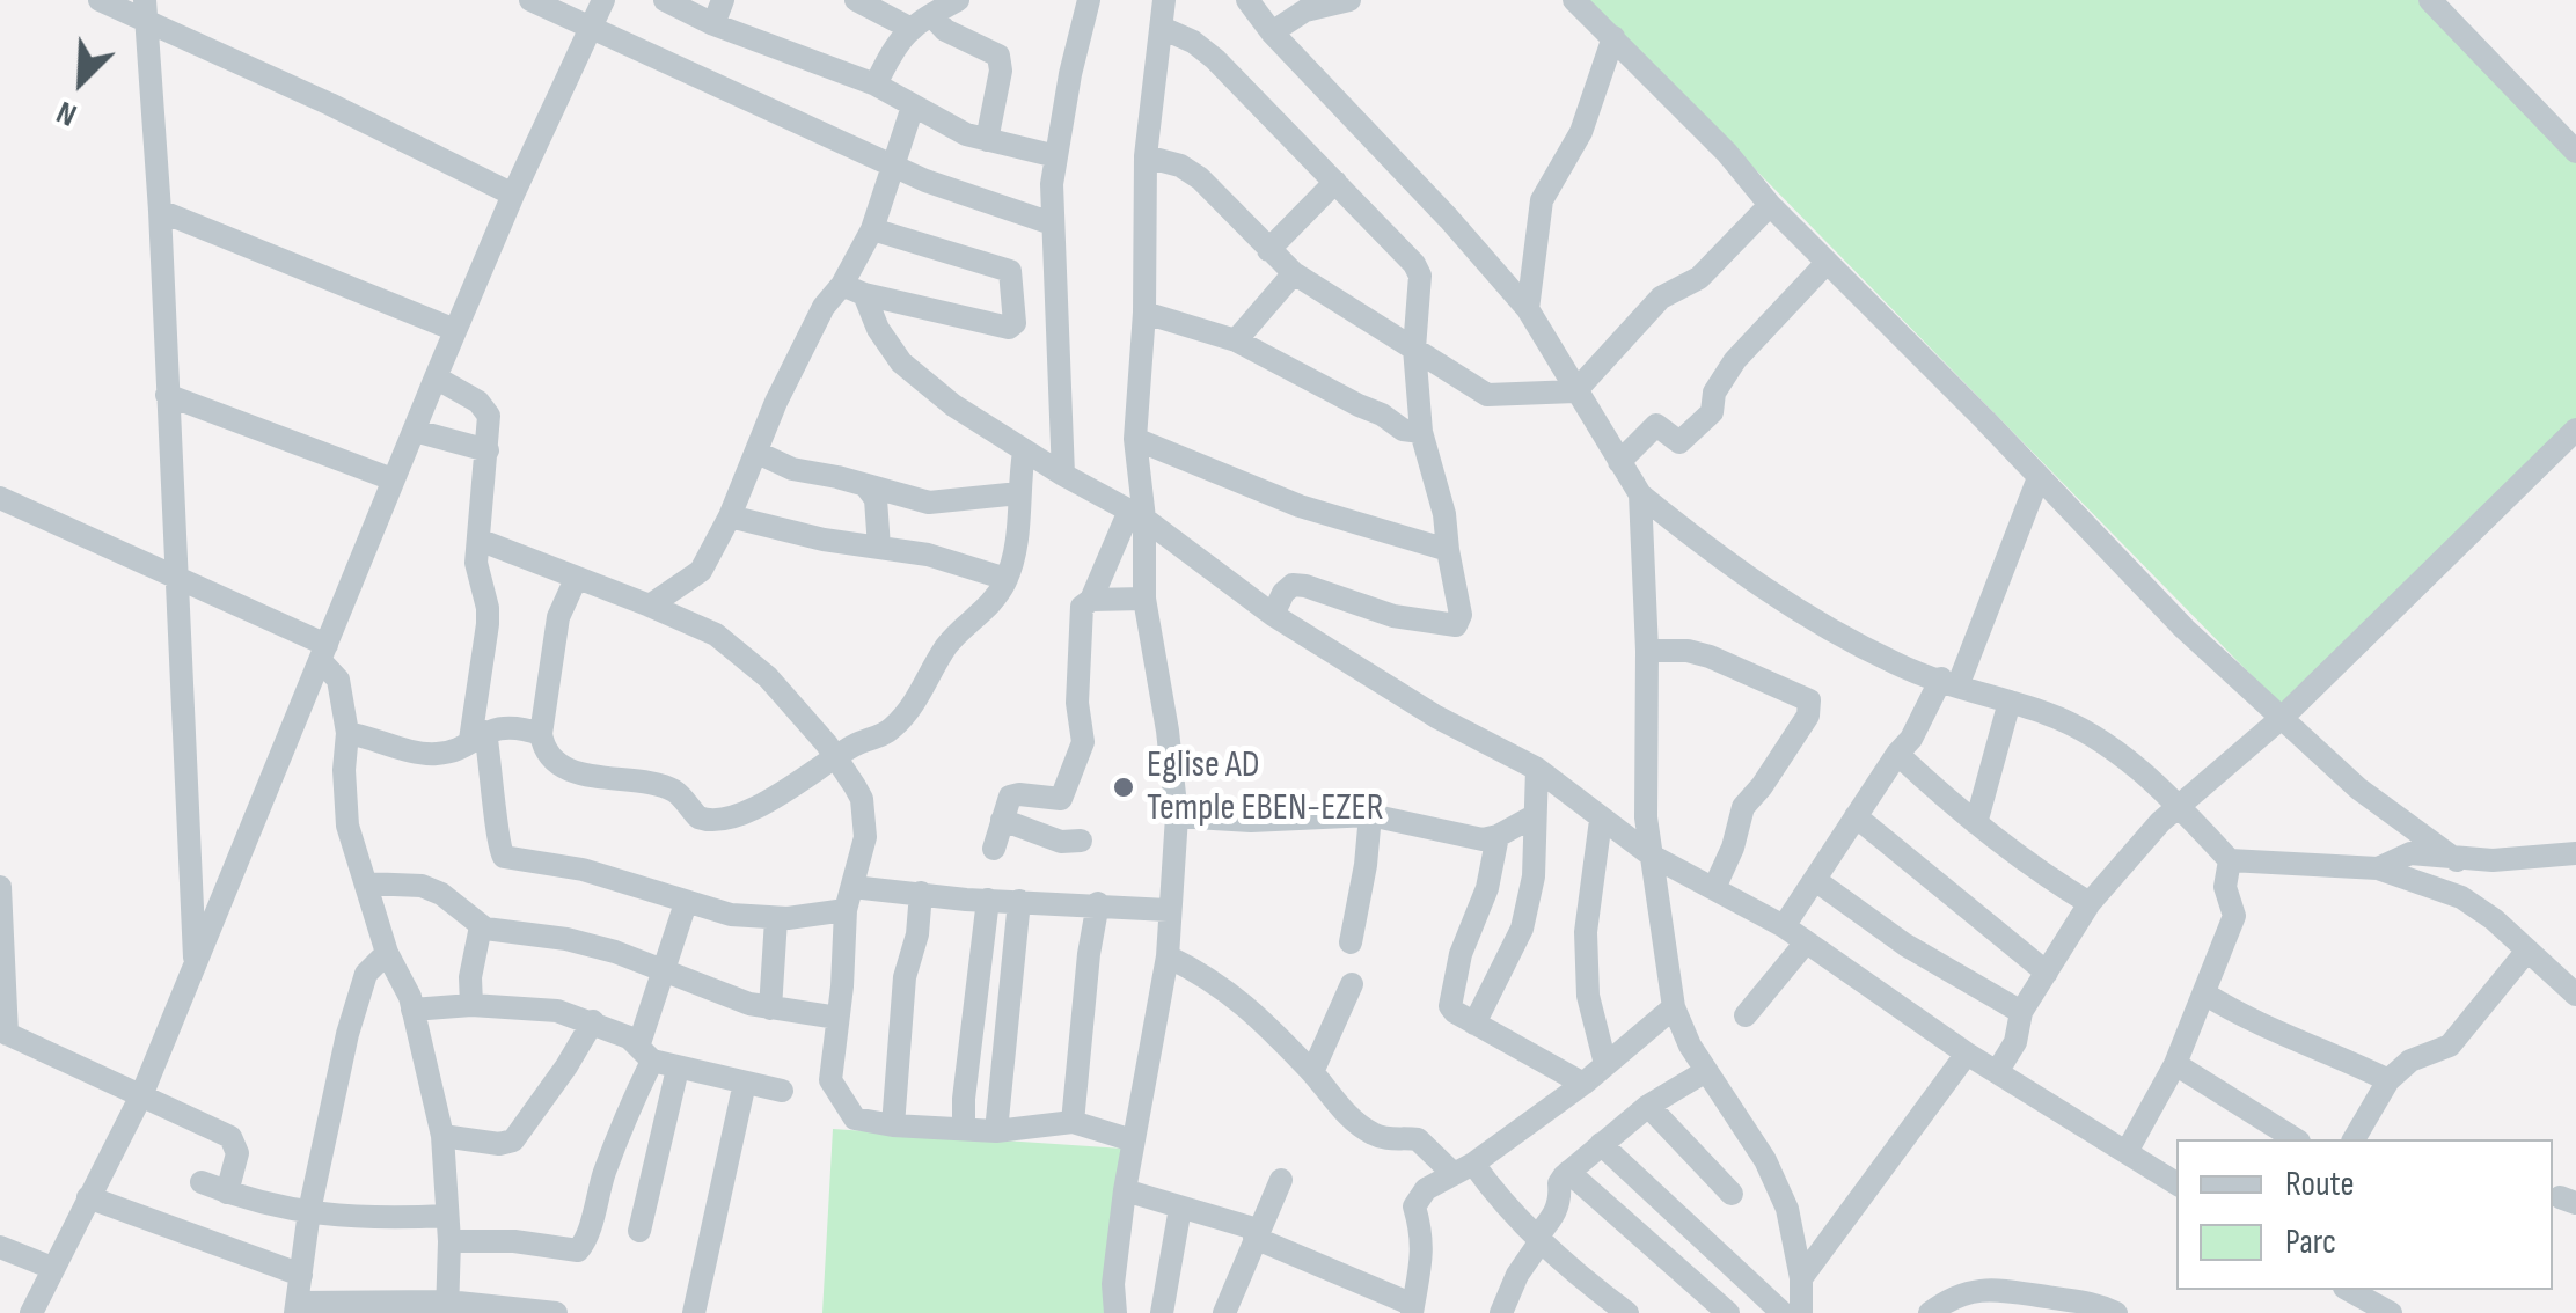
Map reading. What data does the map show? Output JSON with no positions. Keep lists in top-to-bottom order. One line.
{"places":["Eglise AD Temple EBEN-EZER"],"legend":["Route","Parc"],"north":"bottom left"}
